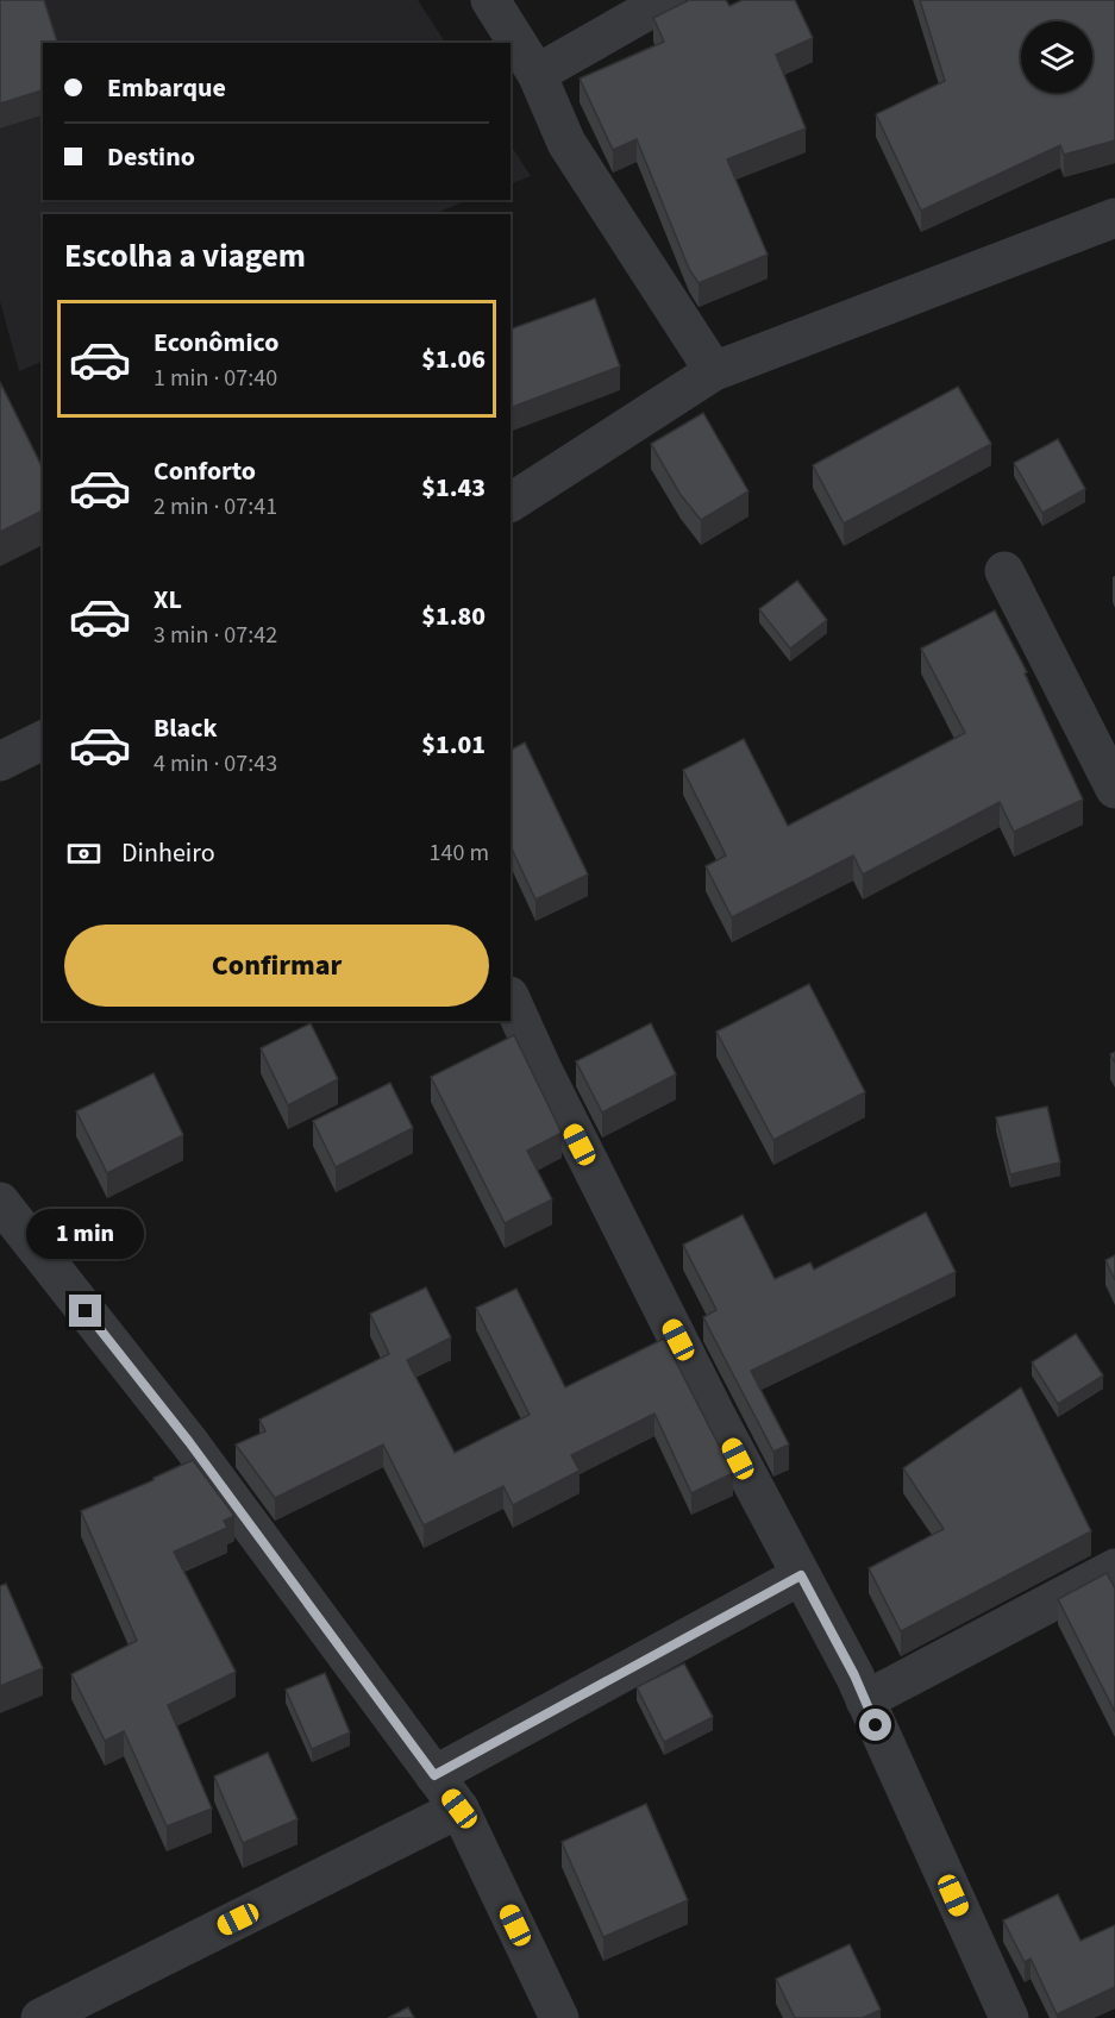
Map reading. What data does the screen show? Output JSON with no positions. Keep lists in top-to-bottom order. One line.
{"page":{"banner":["Embarque","Destino"],"heading":"Escolha a viagem","list":[{"name":"Econômico","note":"1 min · 07:40","value":"$1.06"},{"name":"Conforto","note":"2 min · 07:41","value":"$1.43"},{"name":"XL","note":"3 min · 07:42","value":"$1.80"},{"name":"Black","note":"4 min · 07:43","value":"$1.01"}],"pay":["Dinheiro","140 m"],"buttons":"Confirmar","bubble":"1 min"}}
